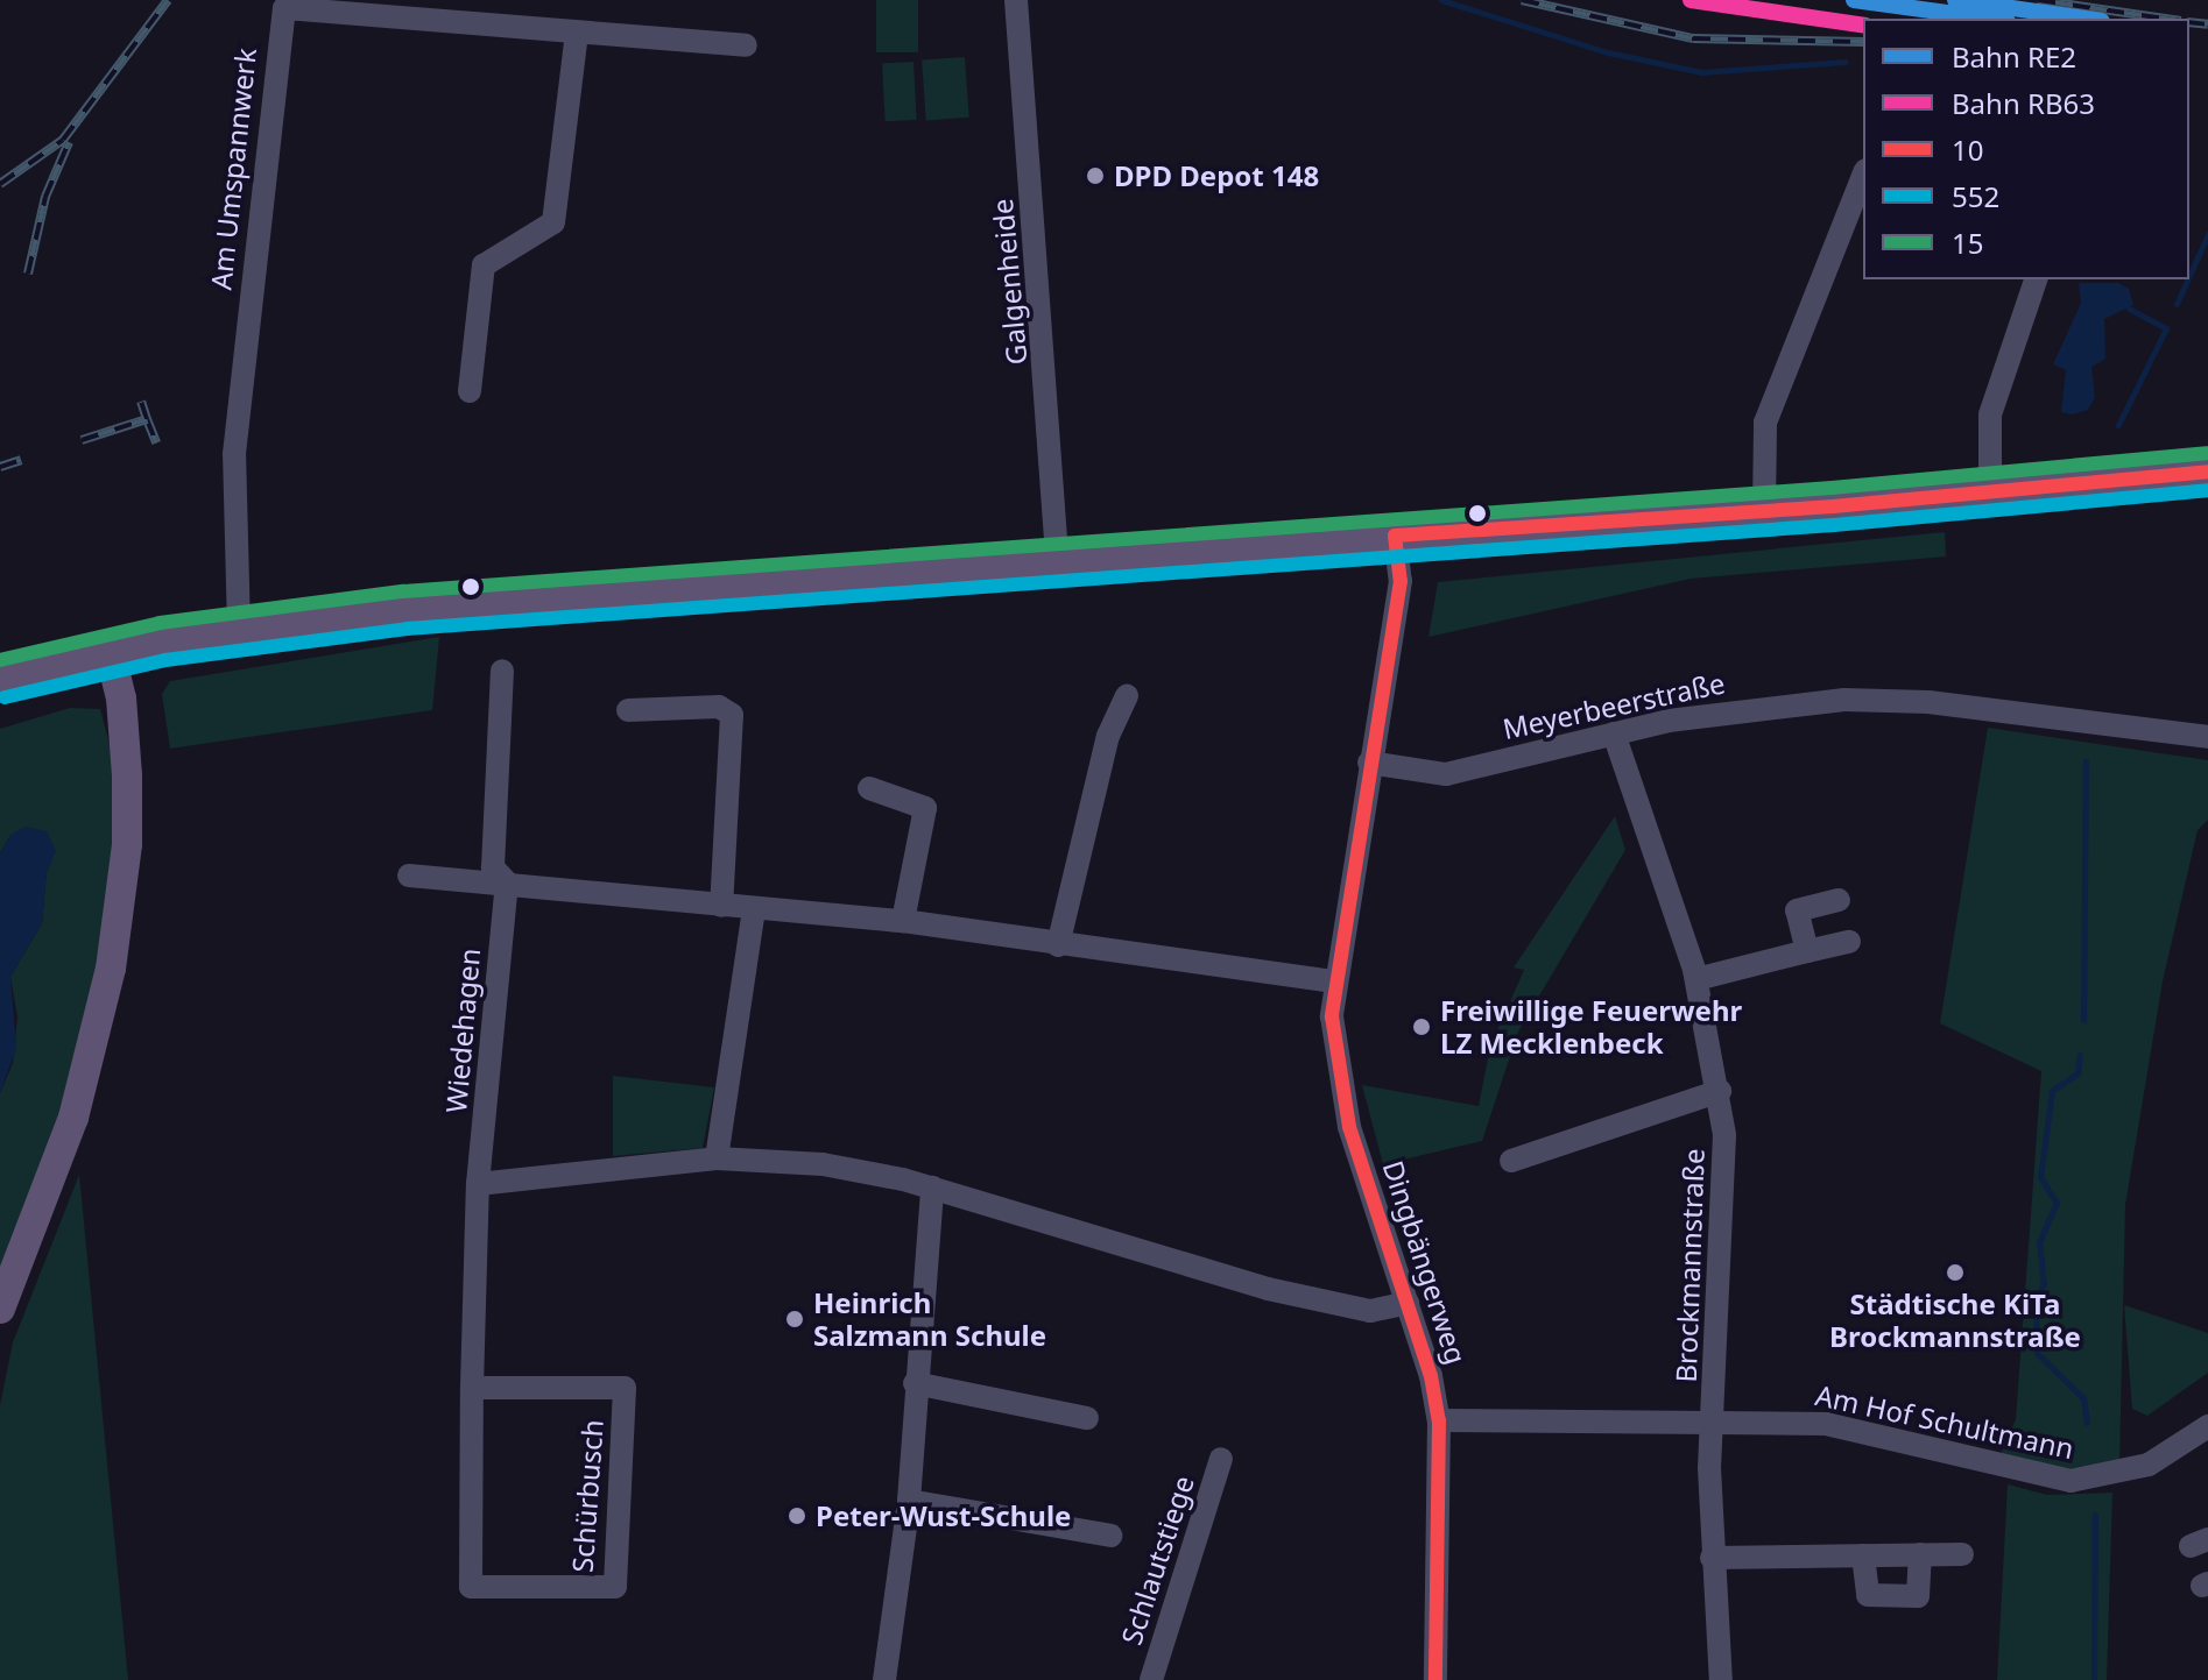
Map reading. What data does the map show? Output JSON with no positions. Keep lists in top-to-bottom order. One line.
{"streets":{"street":["Am Umspannwerk","Galgenheide","Meyerbeerstraße","Wiedehagen","Dingbängerweg","Brockmannstraße","Am Hof Schultmann","Schürbusch","Schlautstiege"]},"crossings":[["Meyerbeerstraße","Dingbängerweg"],["Meyerbeerstraße","Brockmannstraße"],["Wiedehagen","Schürbusch"],["Dingbängerweg","Am Hof Schultmann"],["Brockmannstraße","Am Hof Schultmann"]],"places":["DPD Depot 148","Freiwillige Feuerwehr LZ Mecklenbeck","Städtische KiTa Brockmannstraße","Heinrich Salzmann Schule","Peter-Wust-Schule"],"lines":["rail line RE2","rail line RB63","transit line 15","transit line 10","transit line 552"],"legend":["Bahn RE2","Bahn RB63","10","552","15"]}
